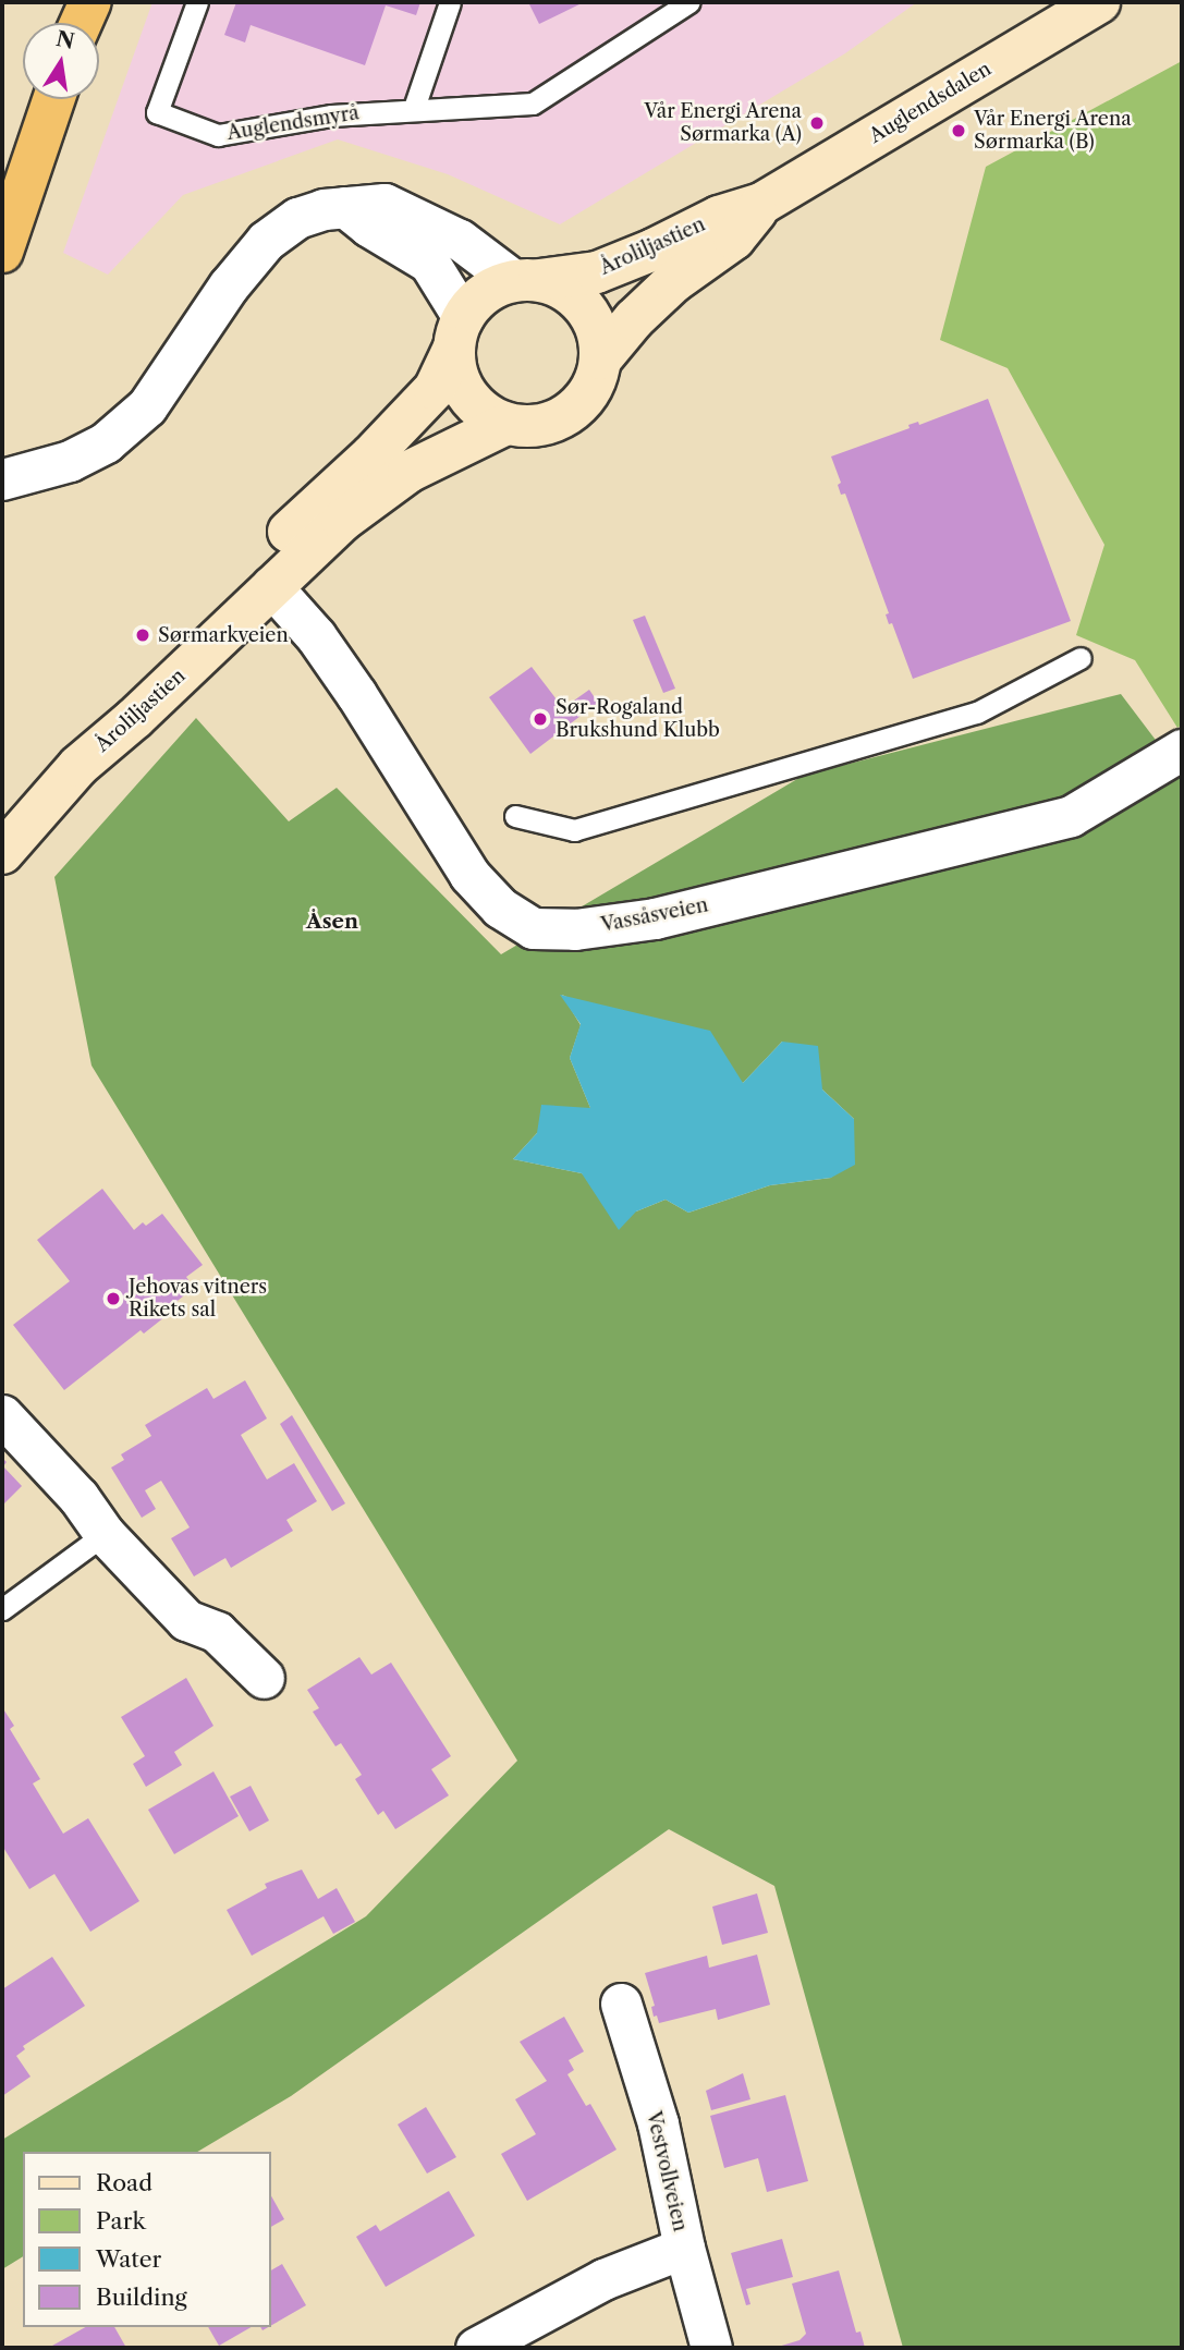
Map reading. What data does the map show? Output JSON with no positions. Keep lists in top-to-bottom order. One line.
{"streets":{"main road":["Auglendsdalen","Åroliljastien"],"street":["Vassåsveien","Vestvollveien"],"lane":["Auglendsmyrå"]},"crossings":[["Auglendsdalen","Åroliljastien"],["Åroliljastien","Vassåsveien"]],"districts":["Åsen"],"places":["Vår Energi Arena Sørmarka (A)","Vår Energi Arena Sørmarka (B)","Sørmarkveien","Sør-Rogaland Brukshund Klubb","Jehovas vitners Rikets sal"],"legend":["Road","Park","Water","Building"],"north":"top"}
